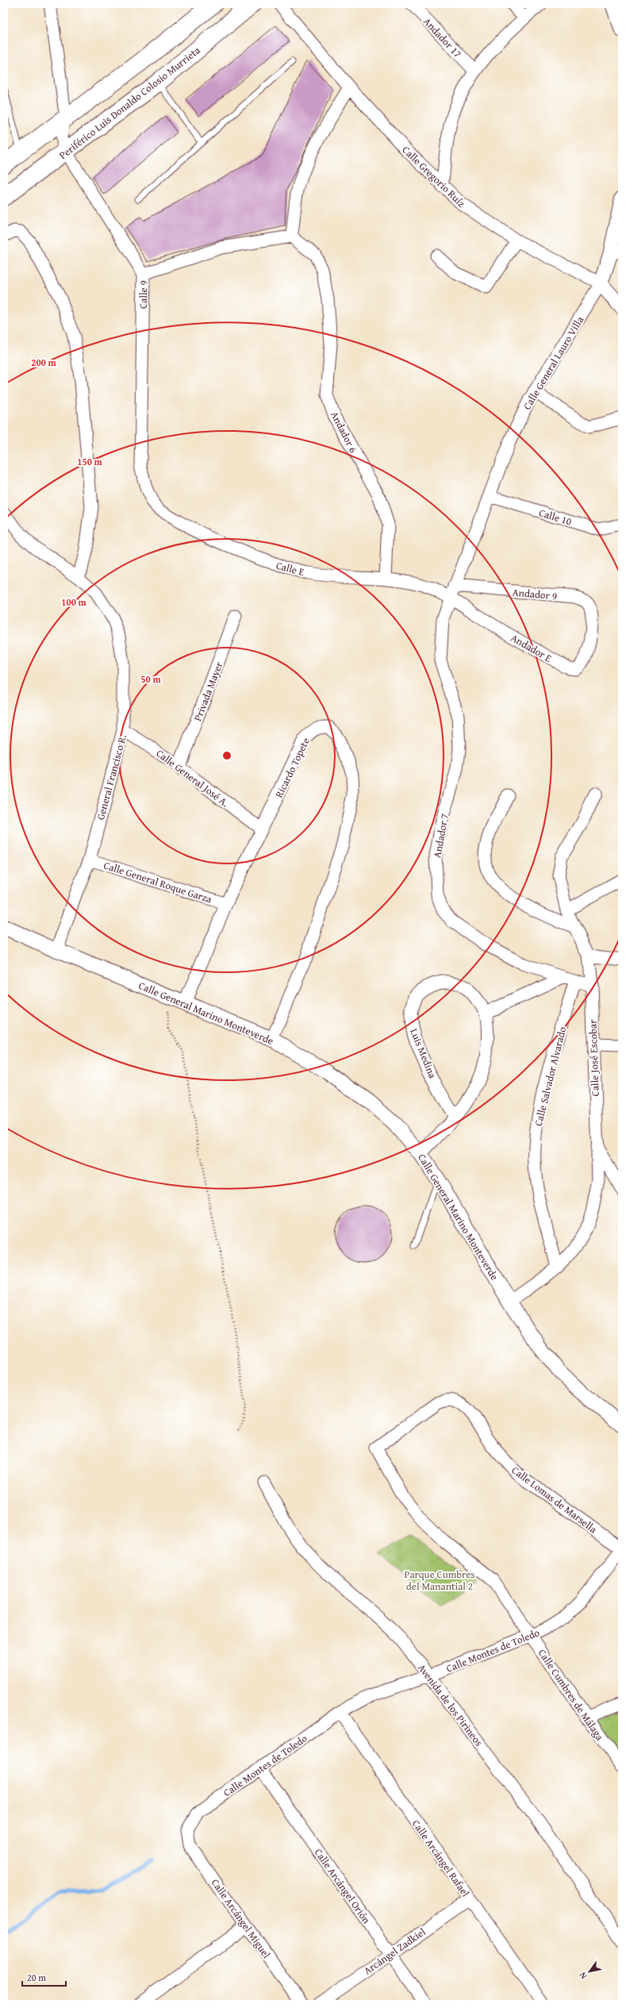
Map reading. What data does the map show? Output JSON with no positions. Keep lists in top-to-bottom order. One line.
{"streets":{"main road":["Periférico Luis Donaldo Colosio Murrieta"],"street":["Andador 17","Calle Gregorio Ruíz","Calle 9","Calle General Lauro Villa","Andador 6","Calle 10","Calle E","Andador 9","Andador E","Privada Mayer","Ricardo Topete","General Francisco R.","Calle General José A.","Andador 7","Calle General Roque Garza","Calle General Marino Monteverde","Luis Medina","Calle José Escobar","Calle Salvador Alvarado","Calle Lomas de Marsella","Calle Montes de Toledo","Calle Cumbres de Málaga","Avenida de los Pirineos","Calle Arcángel Rafael","Calle Arcángel Orión","Calle Arcángel Miguel","Arcángel Zadkiel"]},"crossings":[["Periférico Luis Donaldo Colosio Murrieta","Calle 9"],["Calle Gregorio Ruíz","Calle General Lauro Villa"],["Calle 9","Calle E"],["Calle General Lauro Villa","Calle 10"],["Calle General Lauro Villa","Calle E"],["Calle General Lauro Villa","Andador 9"],["Calle General Lauro Villa","Andador E"],["Calle General Lauro Villa","Andador 7"],["Andador 6","Calle E"],["Calle E","Andador 9"],["Calle E","Andador E"],["Calle E","Andador 7"],["Andador 9","Andador E"],["Andador 9","Andador 7"],["Andador E","Andador 7"],["Privada Mayer","Calle General José A."],["Ricardo Topete","Calle General José A."],["Ricardo Topete","Calle General Roque Garza"],["Ricardo Topete","Calle General Marino Monteverde"],["General Francisco R.","Calle General José A."],["General Francisco R.","Calle General Roque Garza"],["General Francisco R.","Calle General Marino Monteverde"],["Andador 7","Calle José Escobar"],["Andador 7","Calle Salvador Alvarado"],["Calle General Marino Monteverde","Calle José Escobar"],["Calle José Escobar","Calle Salvador Alvarado"],["Calle Lomas de Marsella","Calle Montes de Toledo"],["Calle Lomas de Marsella","Calle Cumbres de Málaga"],["Calle Montes de Toledo","Calle Cumbres de Málaga"],["Calle Montes de Toledo","Avenida de los Pirineos"],["Calle Montes de Toledo","Calle Arcángel Rafael"],["Calle Montes de Toledo","Calle Arcángel Orión"],["Calle Montes de Toledo","Calle Arcángel Miguel"],["Calle Arcángel Rafael","Arcángel Zadkiel"],["Calle Arcángel Orión","Arcángel Zadkiel"]],"parks":["Parque Cumbres del Manantial 2"],"scale_bar":"20 m","north":"bottom left","rings":["200 m","150 m","100 m","50 m"]}
